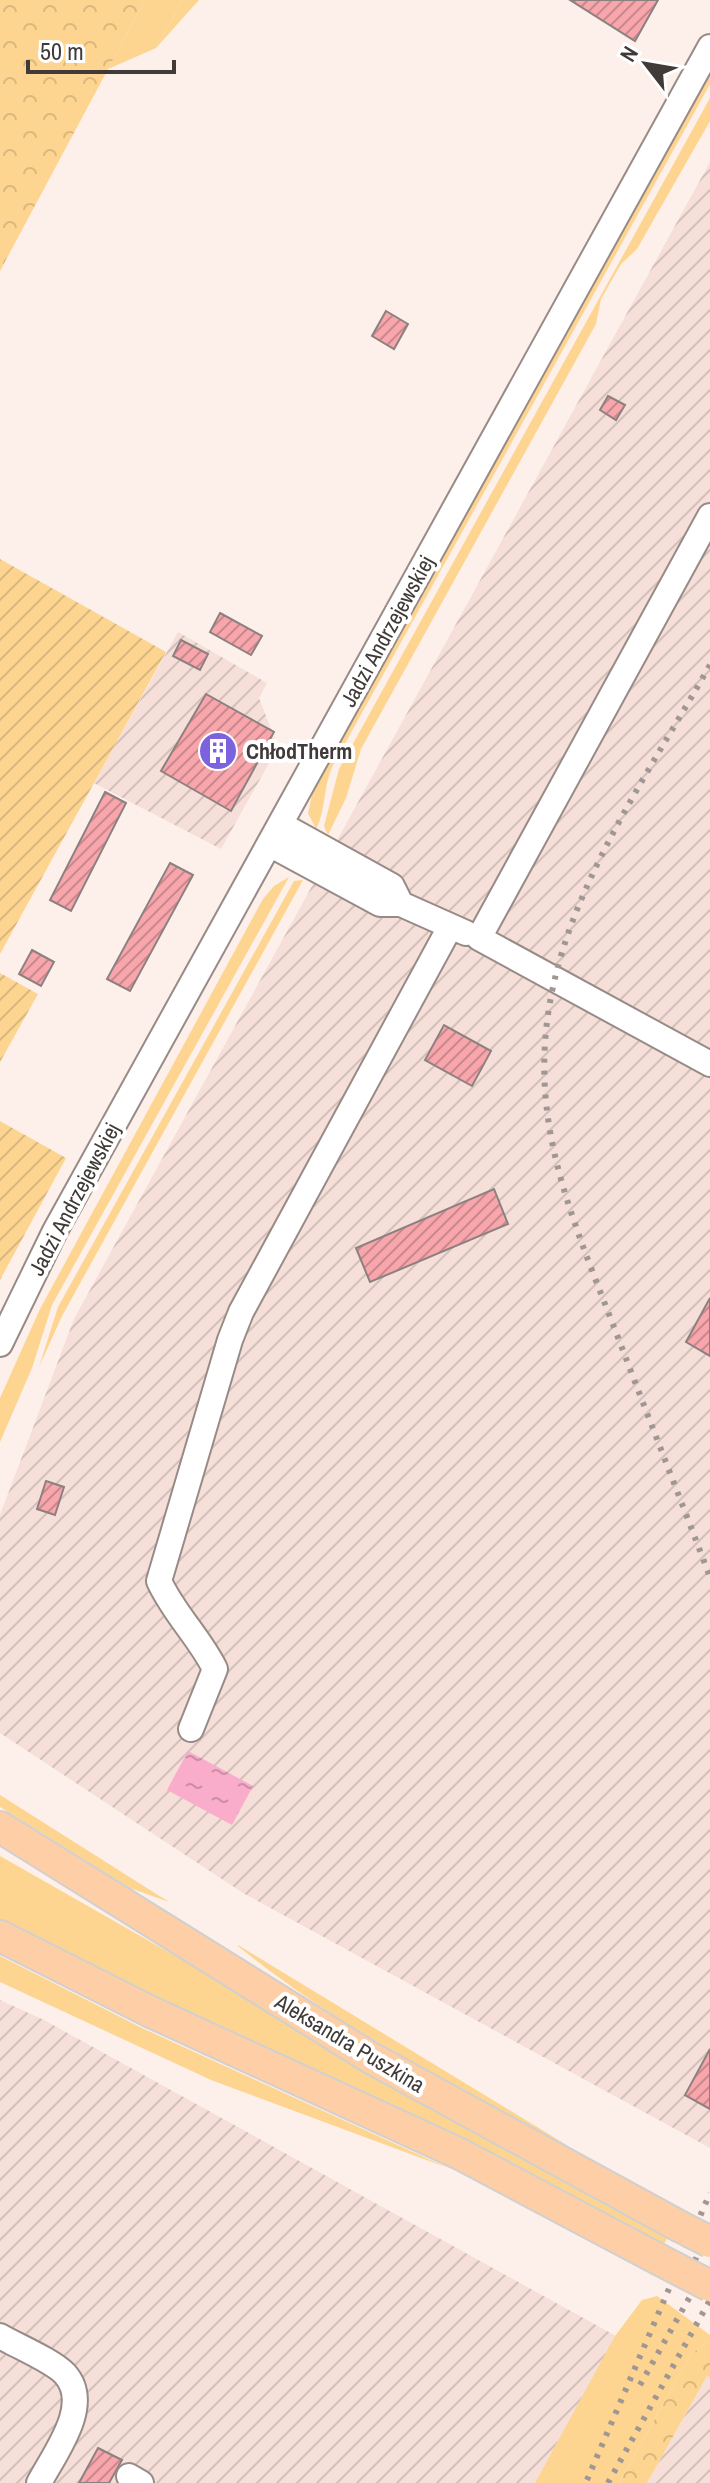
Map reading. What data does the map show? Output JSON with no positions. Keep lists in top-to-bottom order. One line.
{"streets":{"main road":["Aleksandra Puszkina"],"street":["Jadzi Andrzejewskiej"]},"places":{"building":["ChłodTherm"]},"scale_bar":"50 m","north":"top left"}
